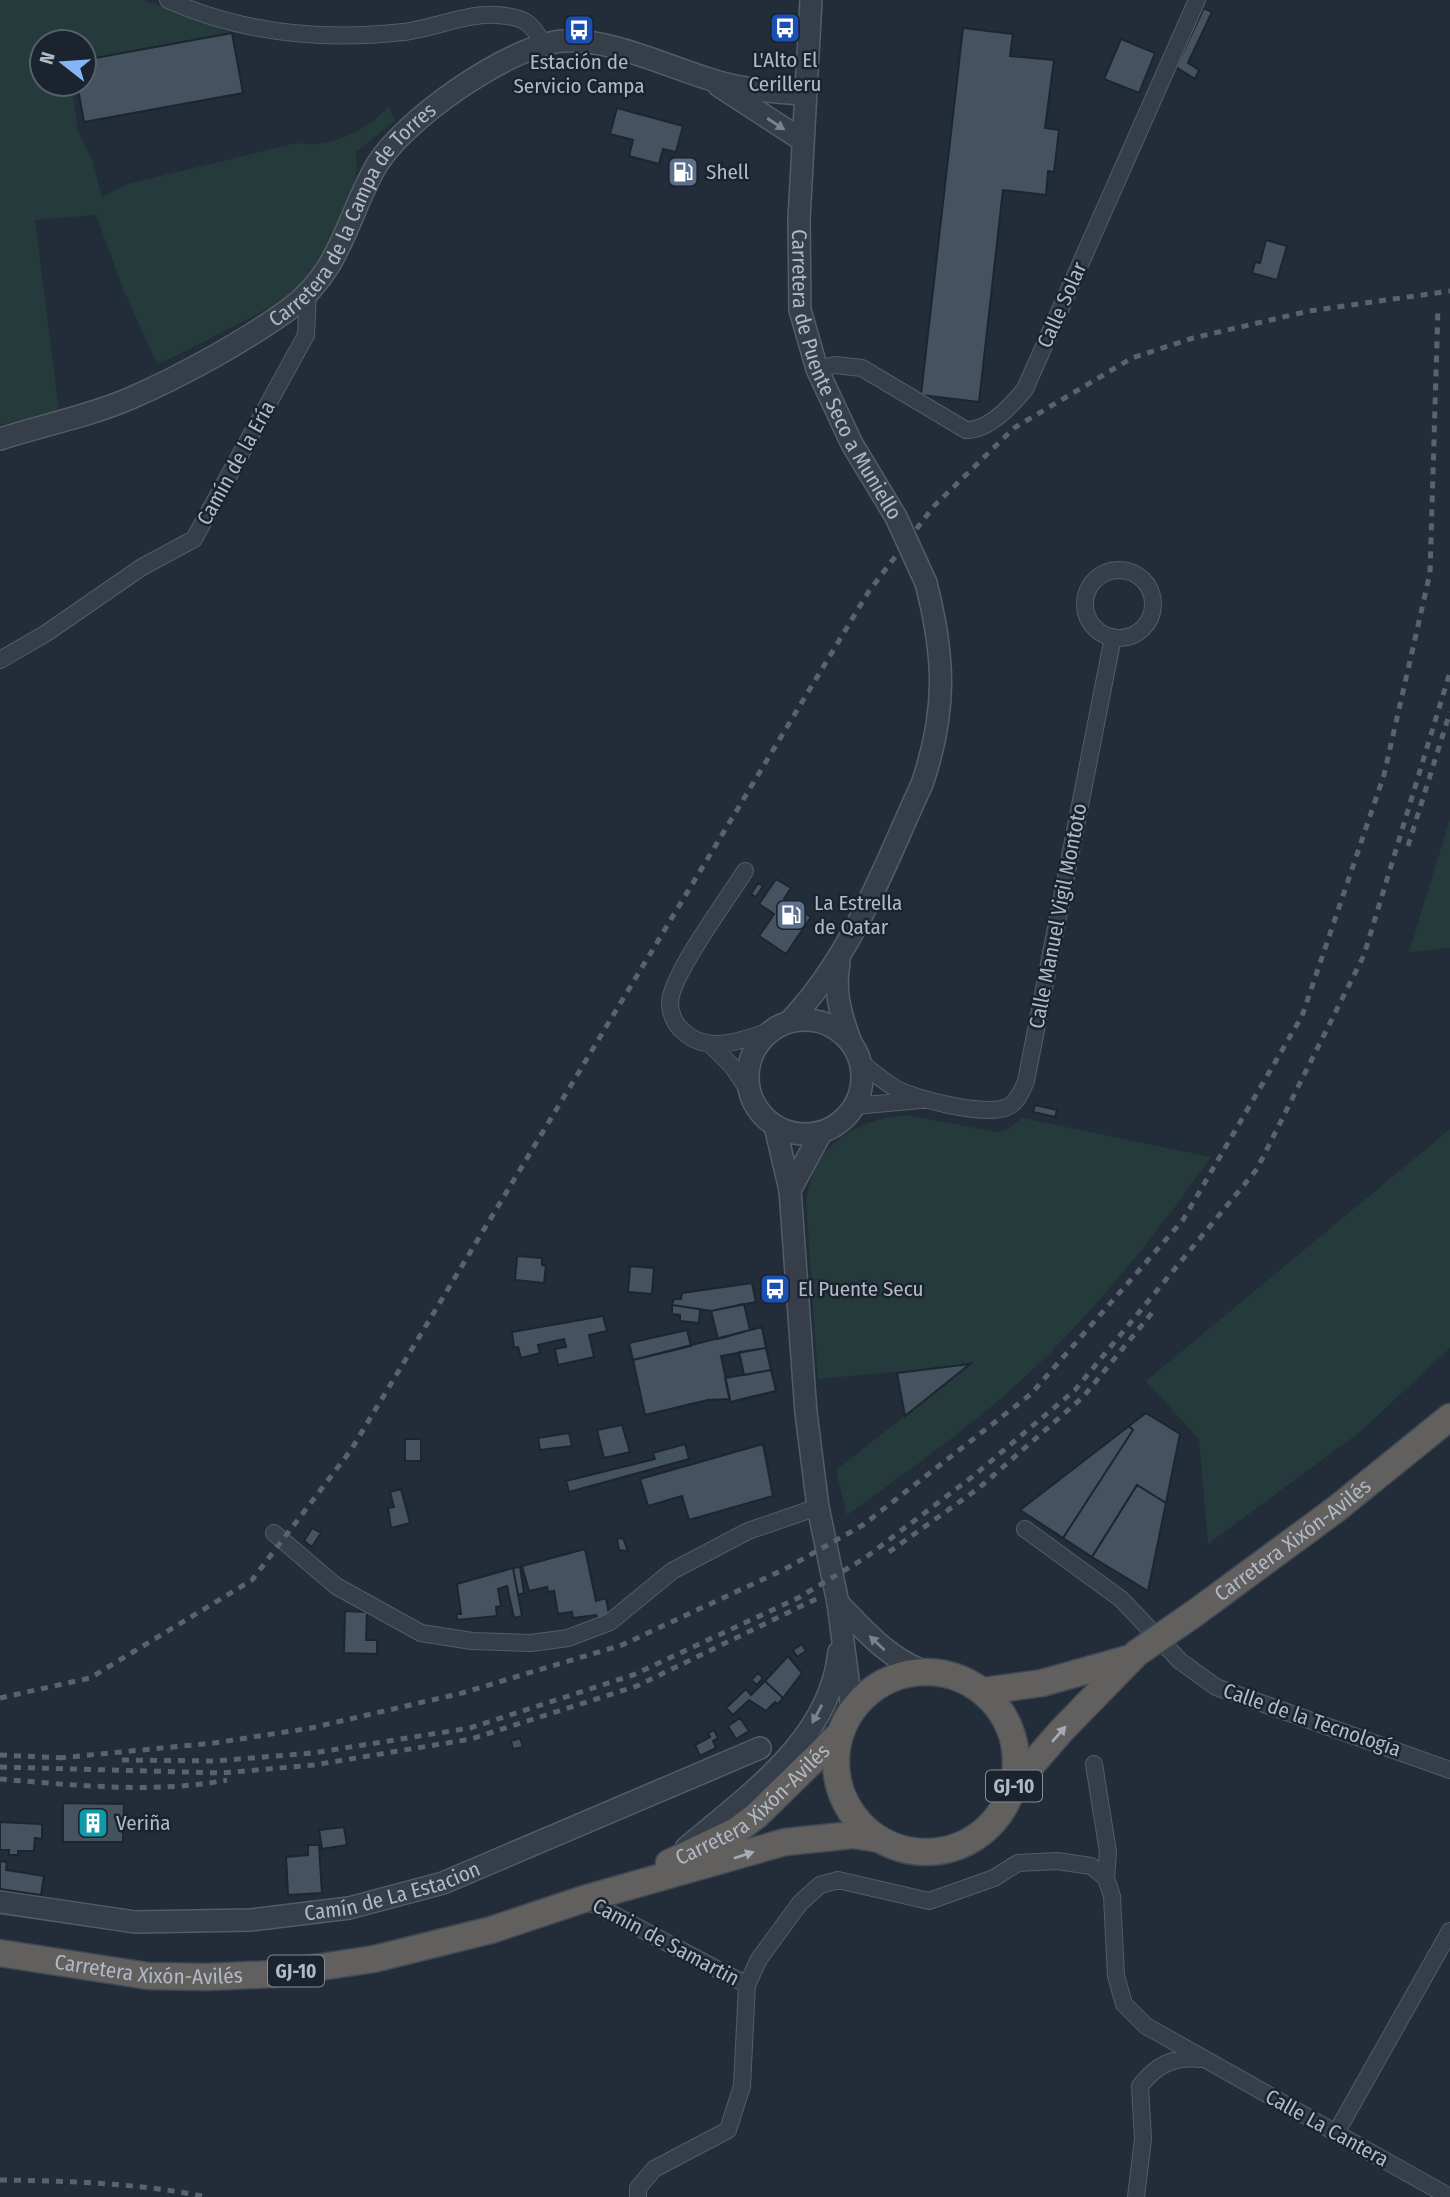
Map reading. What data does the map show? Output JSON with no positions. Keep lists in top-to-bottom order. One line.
{"streets":{"highway":["Carretera Xixón-Avilés","GJ-10"],"street":["Carretera de la Campa de Torres","Calle Solar","Carretera de Puente Seco a Muniello","Camín de la Ería","Calle Manuel Vigil Montoto","Calle de la Tecnología","Camín de La Estacion","Camin de Samartin","Calle La Cantera"]},"crossings":[["Carretera de la Campa de Torres","Carretera de Puente Seco a Muniello"],["Carretera de la Campa de Torres","Camín de la Ería"],["Calle Solar","Carretera de Puente Seco a Muniello"],["Carretera de Puente Seco a Muniello","Calle Manuel Vigil Montoto"],["Carretera Xixón-Avilés","GJ-10"],["Carretera Xixón-Avilés","Camin de Samartin"],["Camin de Samartin","Calle La Cantera"]],"places":{"bus stop":["L'Alto El Cerilleru","Estación de Servicio Campa","El Puente Secu"],"fuel station":["Shell","La Estrella de Qatar"],"building":["Veriña"]},"north":"left"}
